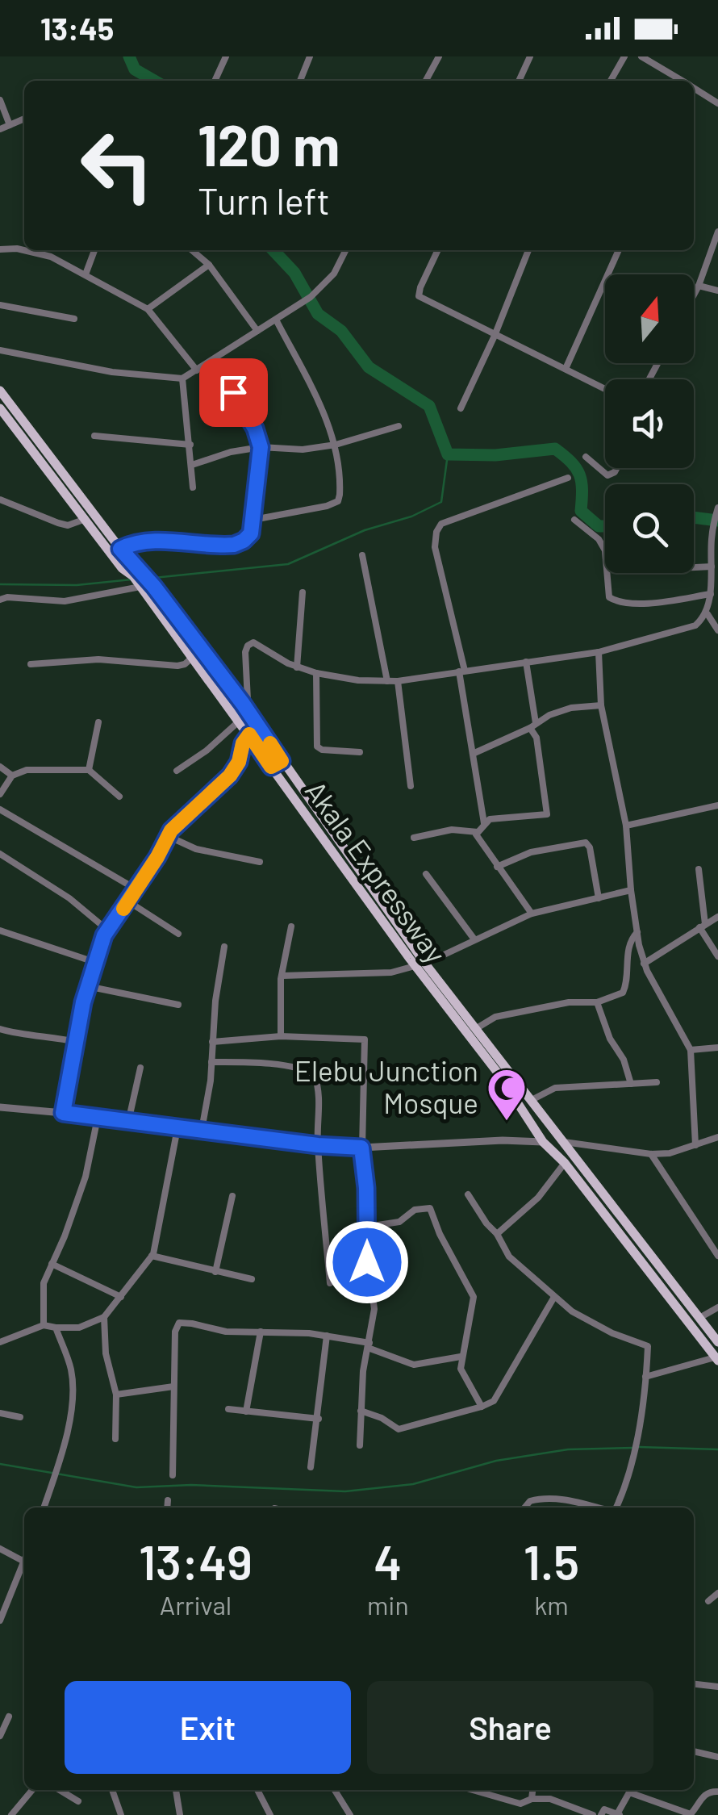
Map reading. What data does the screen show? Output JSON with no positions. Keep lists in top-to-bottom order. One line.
{"streets":{"main road":["Akala Expressway"]},"places":{"mosque":["Elebu Junction Mosque"]},"north":"top","page":{"status":"13:45","turn":["120 m","Turn left"],"eta":["13:49","Arrival","4","min","1.5","km"],"buttons":["Exit","Share"]}}
